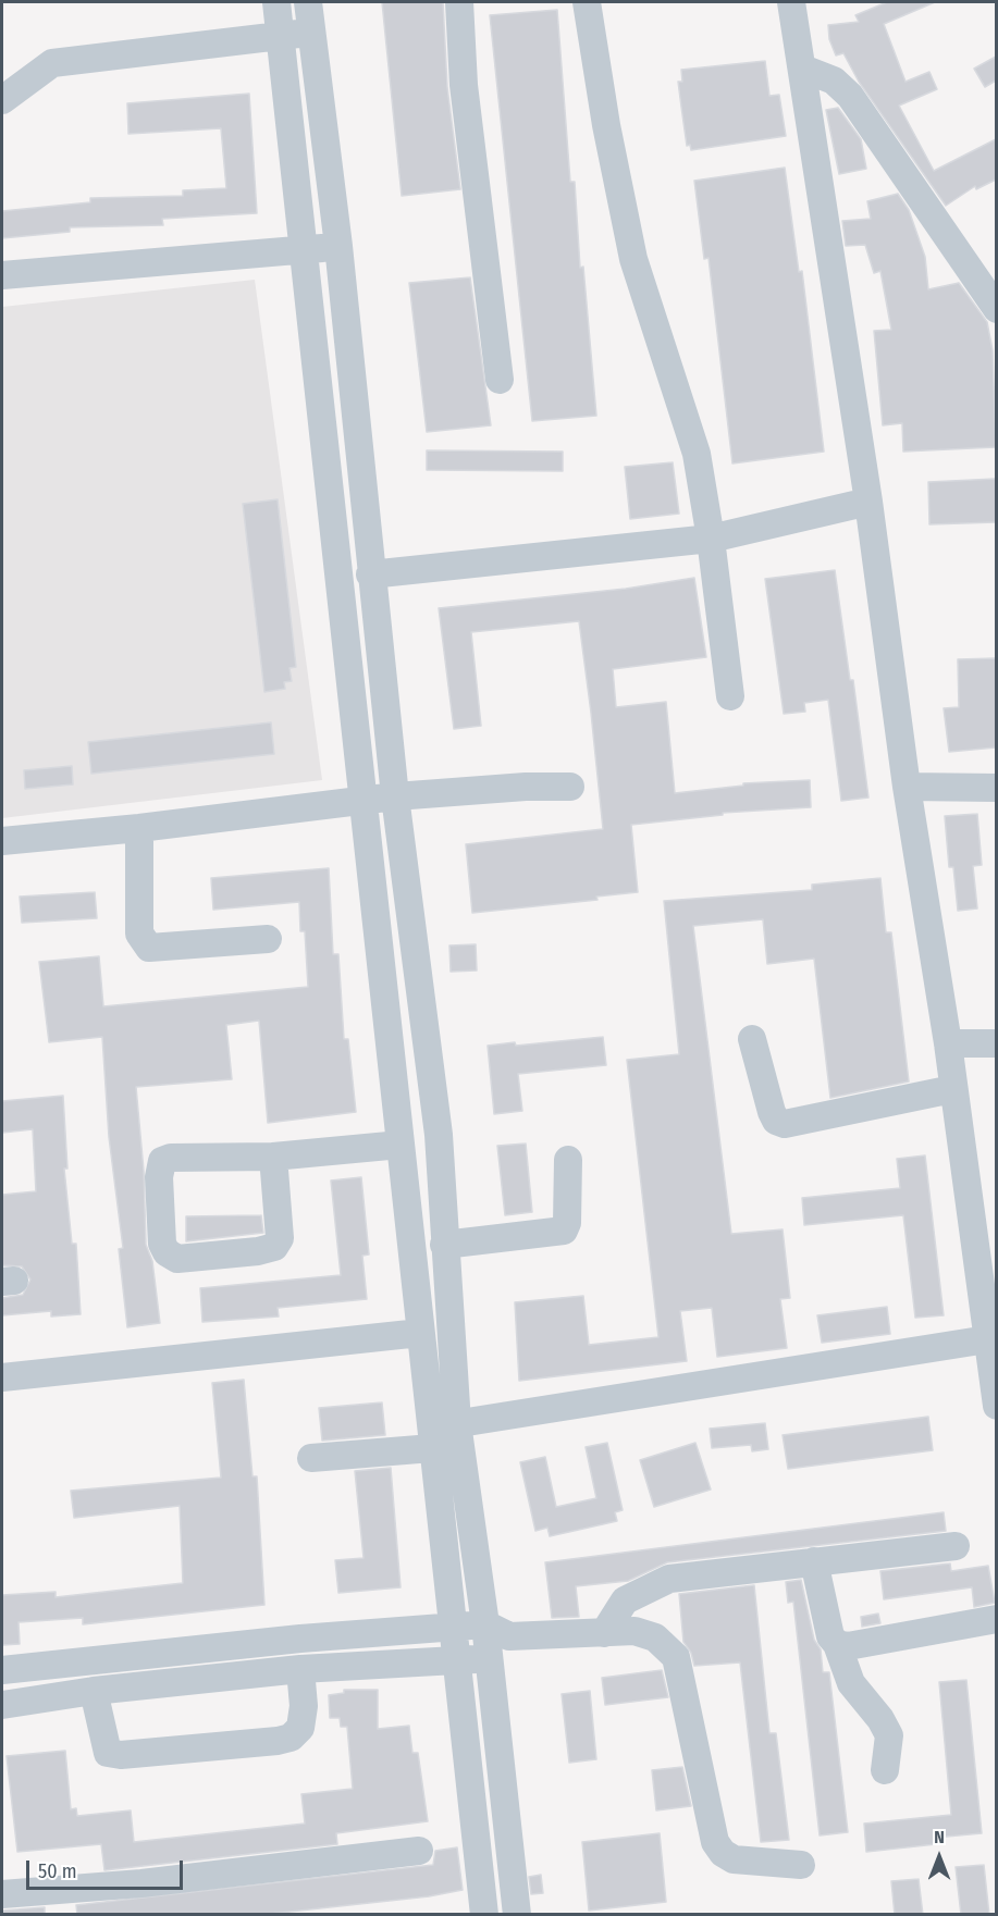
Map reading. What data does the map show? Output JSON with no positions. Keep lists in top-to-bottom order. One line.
{"scale_bar":"50 m","north":"top"}
